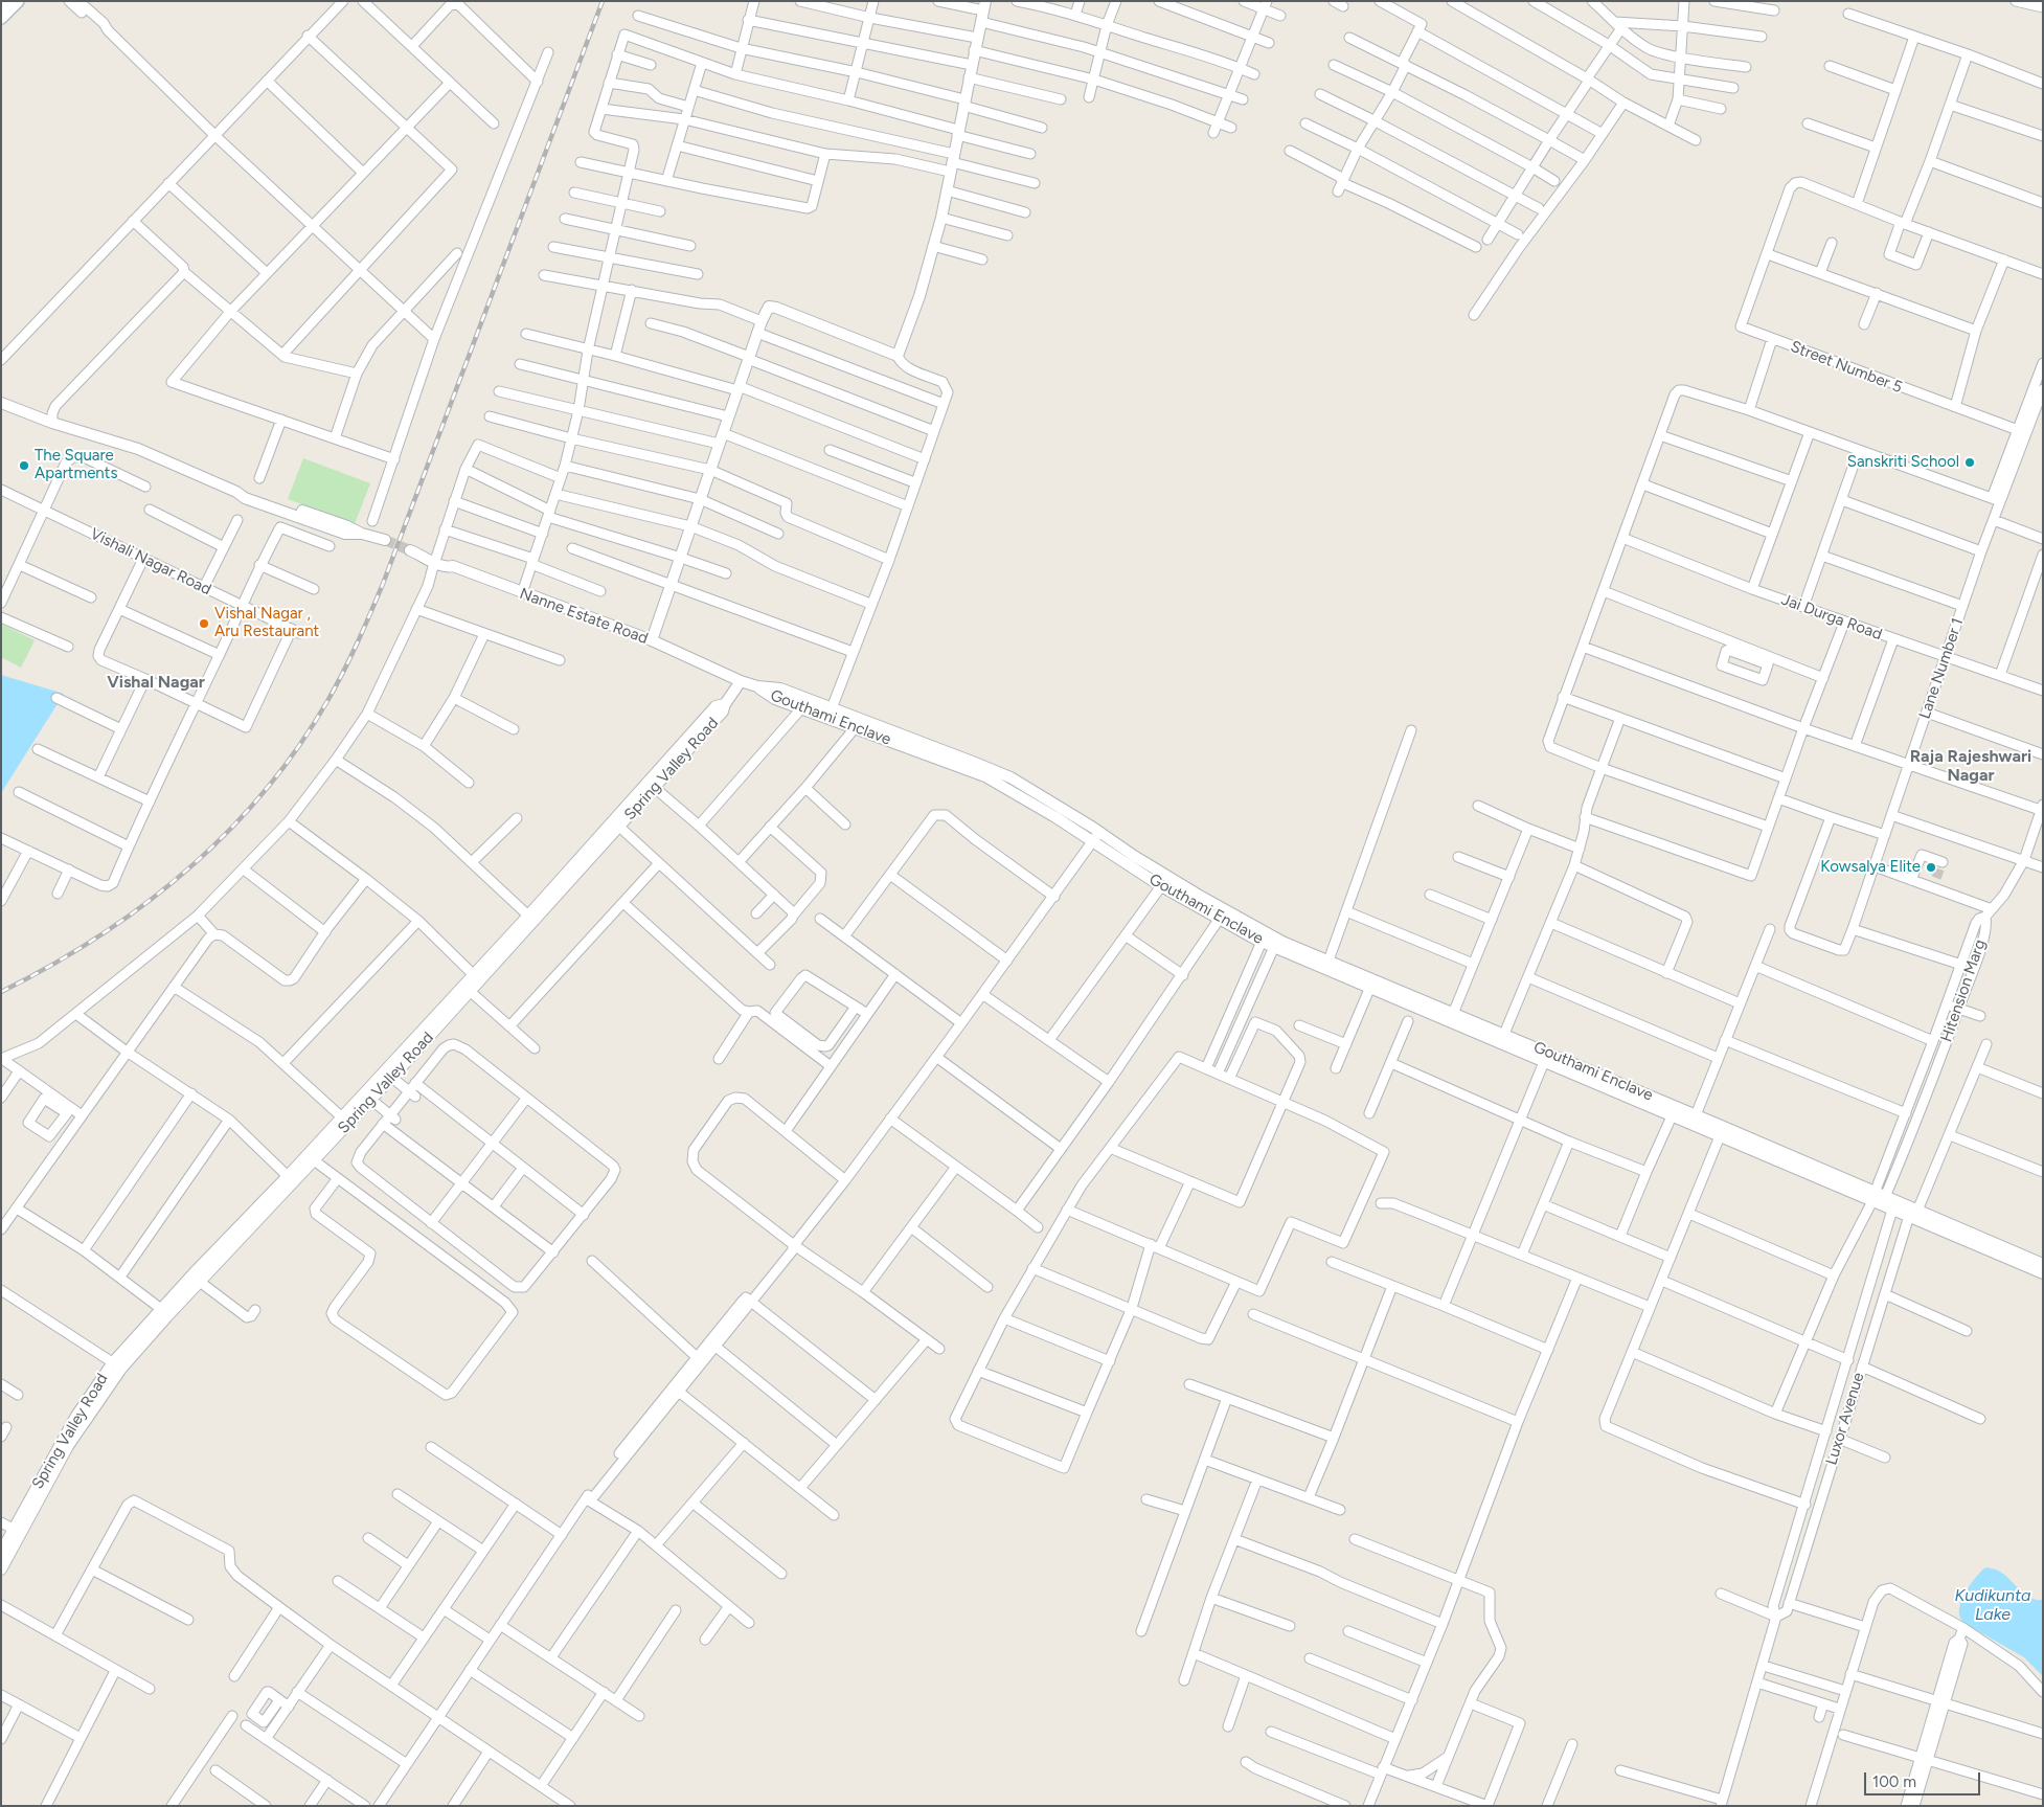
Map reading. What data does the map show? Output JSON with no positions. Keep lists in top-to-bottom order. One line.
{"streets":{"street":["Street Number 5","Vishali Nagar Road","Nanne Estate Road","Jai Durga Road","Lane Number 1","Gouthami Enclave","Spring Valley Road","Hitension Marg","Luxor Avenue"]},"crossings":[["Street Number 5","Lane Number 1"],["Nanne Estate Road","Gouthami Enclave"],["Jai Durga Road","Lane Number 1"],["Gouthami Enclave","Hitension Marg"],["Gouthami Enclave","Luxor Avenue"]],"districts":["Vishal Nagar","Raja Rajeshwari Nagar"],"water":["Kudikunta Lake"],"places":["Sanskriti School","The Square Apartments","Vishal Nagar , Aru Restaurant","Kowsalya Elite"],"scale_bar":"100 m"}
